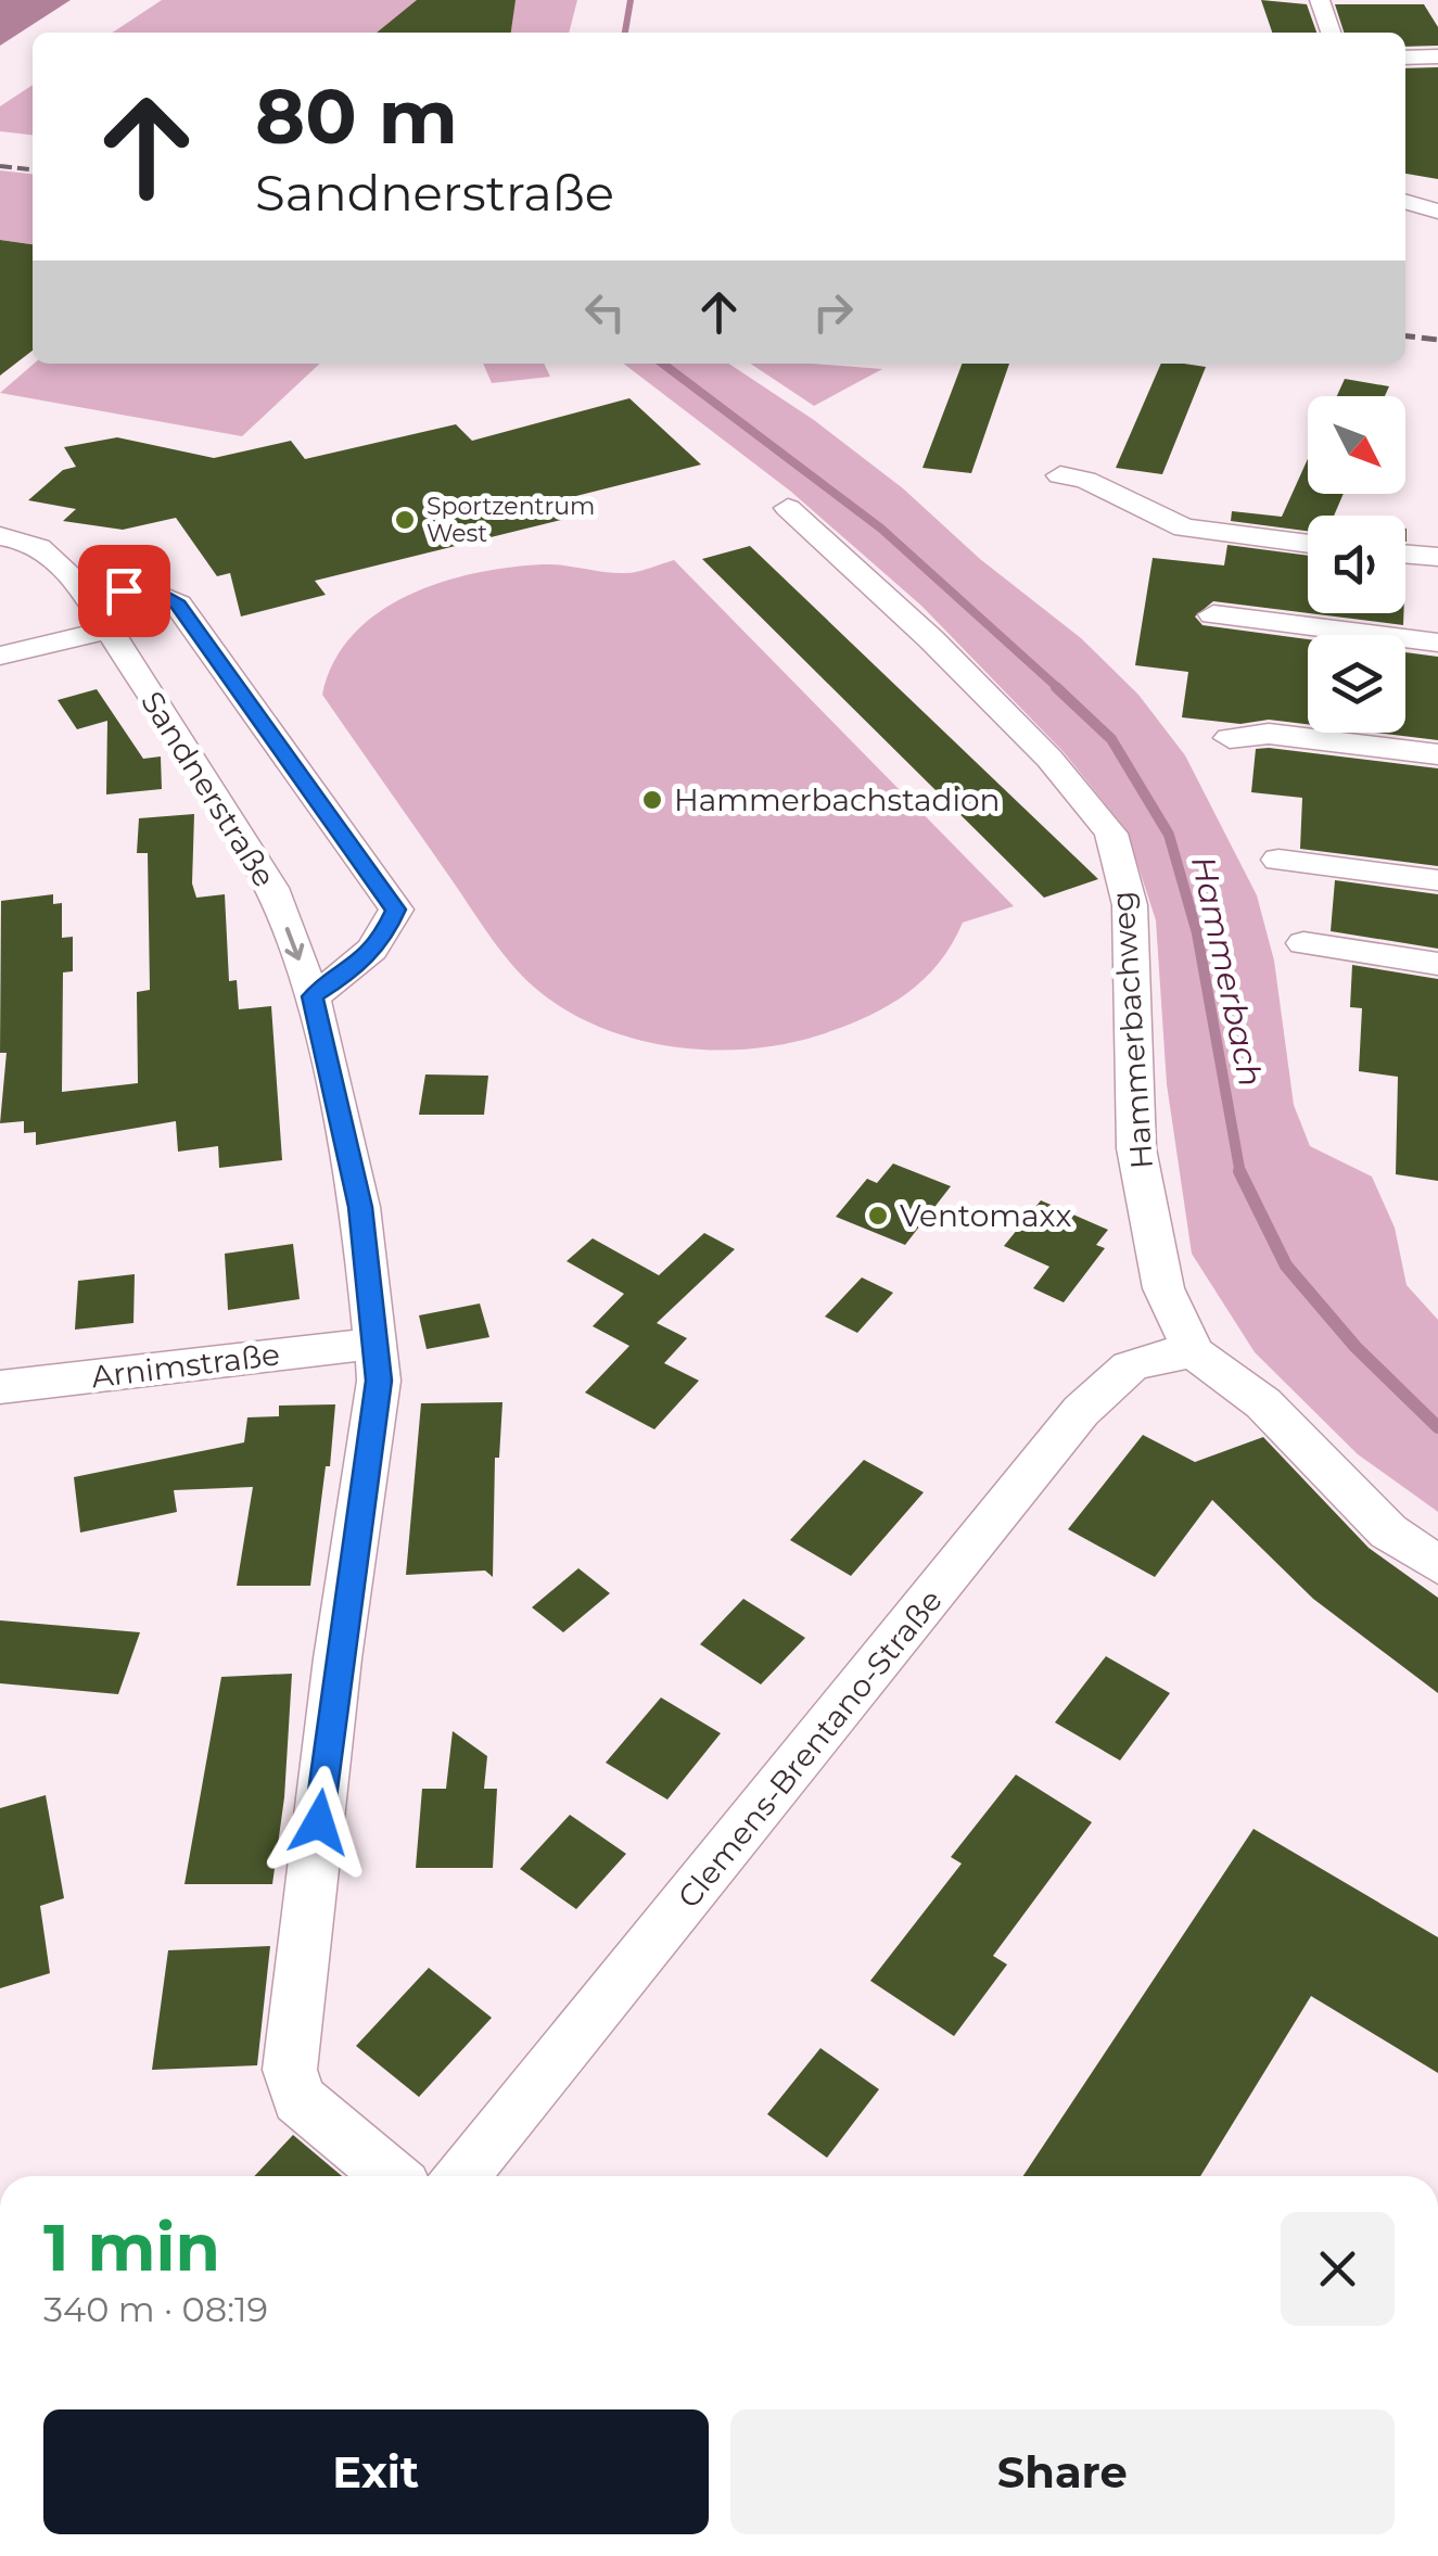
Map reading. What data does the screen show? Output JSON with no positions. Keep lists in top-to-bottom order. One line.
{"streets":{"street":["Sandnerstraße","Hammerbachweg","Arnimstraße","Clemens-Brentano-Straße"]},"crossings":[["Sandnerstraße","Arnimstraße"],["Hammerbachweg","Clemens-Brentano-Straße"]],"water":["Hammerbach"],"places":["Sportzentrum West","Hammerbachstadion","Ventomaxx"],"north":"bottom right","page":{"turn":["80 m","Sandnerstraße"],"heading":["1 min","340 m · 08:19"],"buttons":["Exit","Share"]}}
